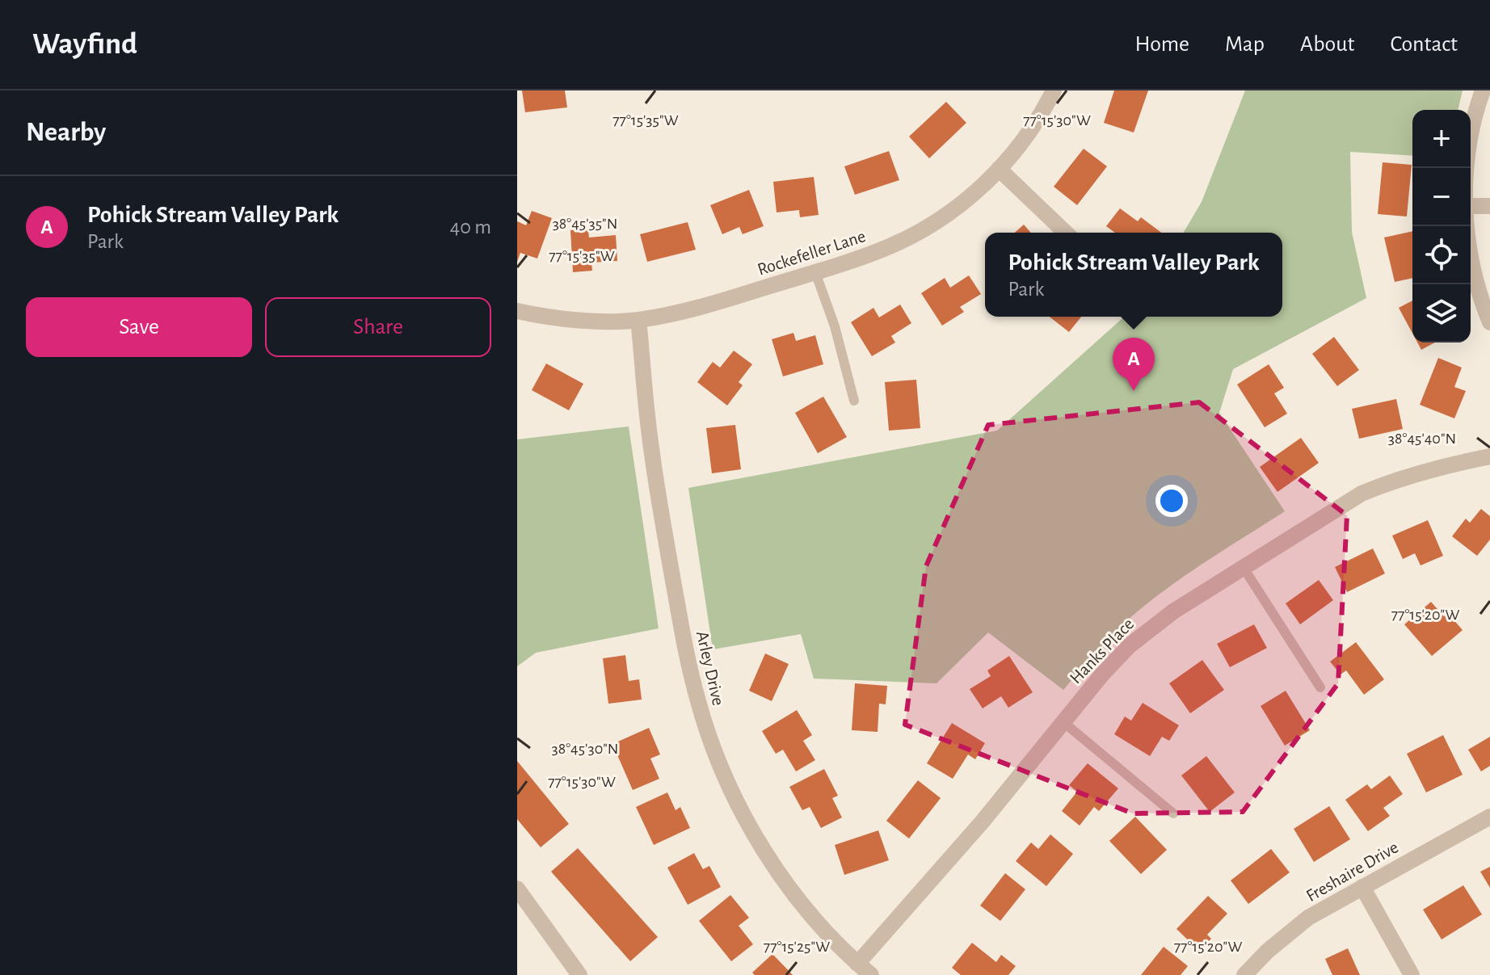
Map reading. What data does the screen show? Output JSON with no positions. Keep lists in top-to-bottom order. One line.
{"streets":{"street":["Rockefeller Lane","Hanks Place","Arley Drive","Freshaire Drive"]},"crossings":[["Rockefeller Lane","Arley Drive"],["Hanks Place","Arley Drive"]],"page":{"header":"Wayfind","nav":["Home","Map","About","Contact"],"heading":"Nearby","map_buttons":["+","−"],"list":[{"mark":"A","name":"Pohick Stream Valley Park","note":"Park","value":"40 m"}],"popup":["Pohick Stream Valley Park","Park"],"buttons":["Save","Share"],"pins":"A"},"coordinates":["77°15'30\"W","77°15'35\"W","38°45'35\"N","38°45'40\"N","77°15'20\"W","38°45'30\"N","77°15'25\"W"]}
